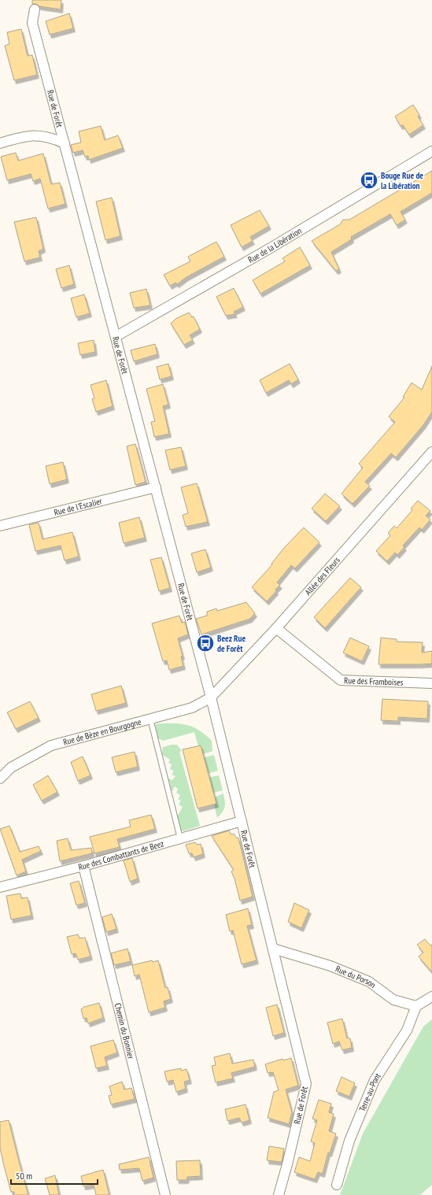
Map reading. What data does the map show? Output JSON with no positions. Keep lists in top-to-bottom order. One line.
{"streets":{"street":["Rue de Forêt","Rue de la Libération","Rue de l'Escalier","Allée des Fleurs","Rue des Framboises","Rue de Bèze en Bourgogne","Rue des Combattants de Beez","Rue du Porson","Chemin du Bonnier","Terre-au-Pont"]},"crossings":[["Rue de Forêt","Rue de la Libération"],["Rue de Forêt","Rue de l'Escalier"],["Rue de Forêt","Allée des Fleurs"],["Rue de Forêt","Rue de Bèze en Bourgogne"],["Rue de Forêt","Rue des Combattants de Beez"],["Rue de Forêt","Rue du Porson"],["Allée des Fleurs","Rue des Framboises"],["Allée des Fleurs","Rue de Bèze en Bourgogne"],["Rue des Combattants de Beez","Chemin du Bonnier"],["Rue du Porson","Terre-au-Pont"]],"places":{"bus stop":["Bouge Rue de la Libération","Beez Rue de Forêt"]},"scale_bar":"50 m"}
